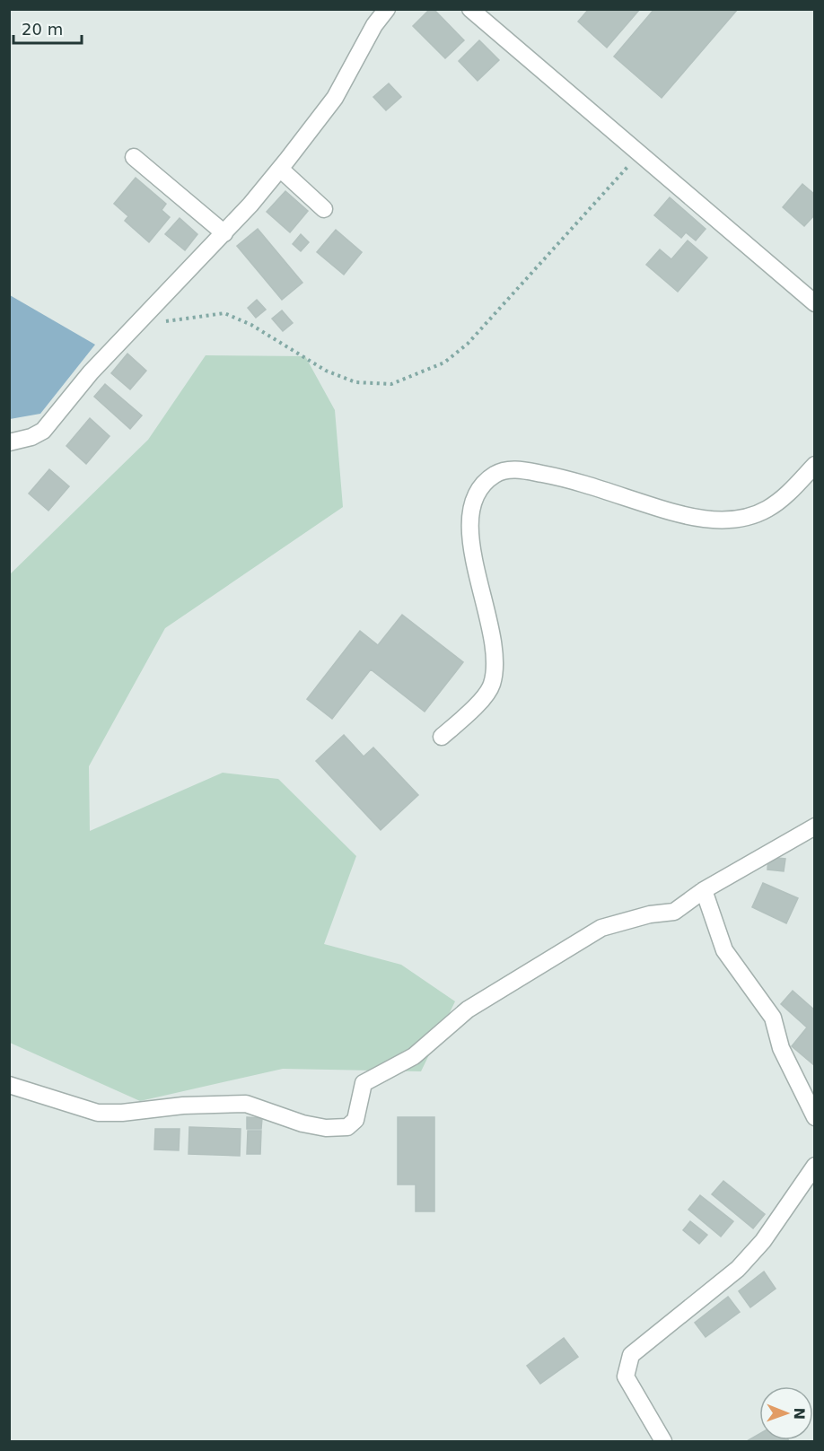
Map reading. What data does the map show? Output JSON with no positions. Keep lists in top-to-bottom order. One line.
{"scale_bar":"20 m","north":"right"}
